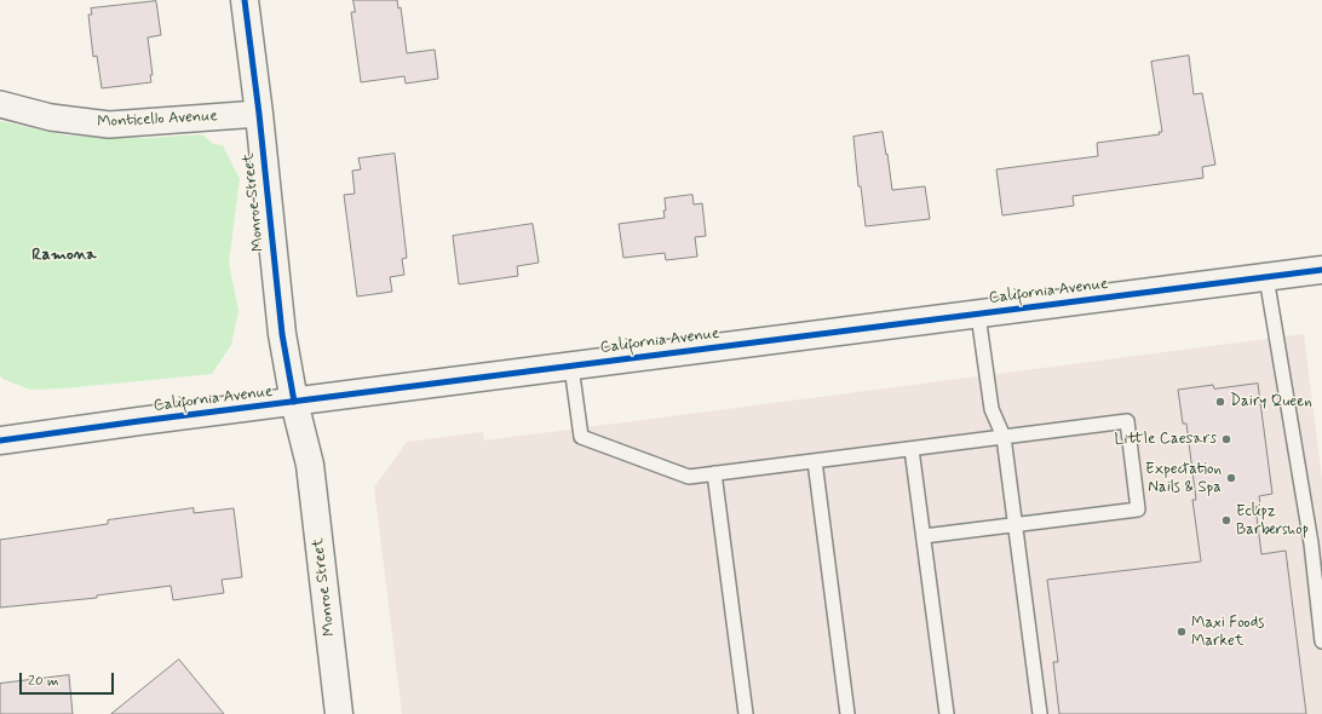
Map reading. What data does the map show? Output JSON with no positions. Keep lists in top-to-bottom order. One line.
{"streets":{"main road":["Monroe Street","California Avenue"],"street":["Monticello Avenue"]},"crossings":[["Monticello Avenue","Monroe Street"],["Monroe Street","California Avenue"]],"districts":["Ramona"],"places":["Dairy Queen","Little Caesars","Expectation Nails & Spa","Eclipz Barbershop","Maxi Foods Market"],"scale_bar":"20 m"}
